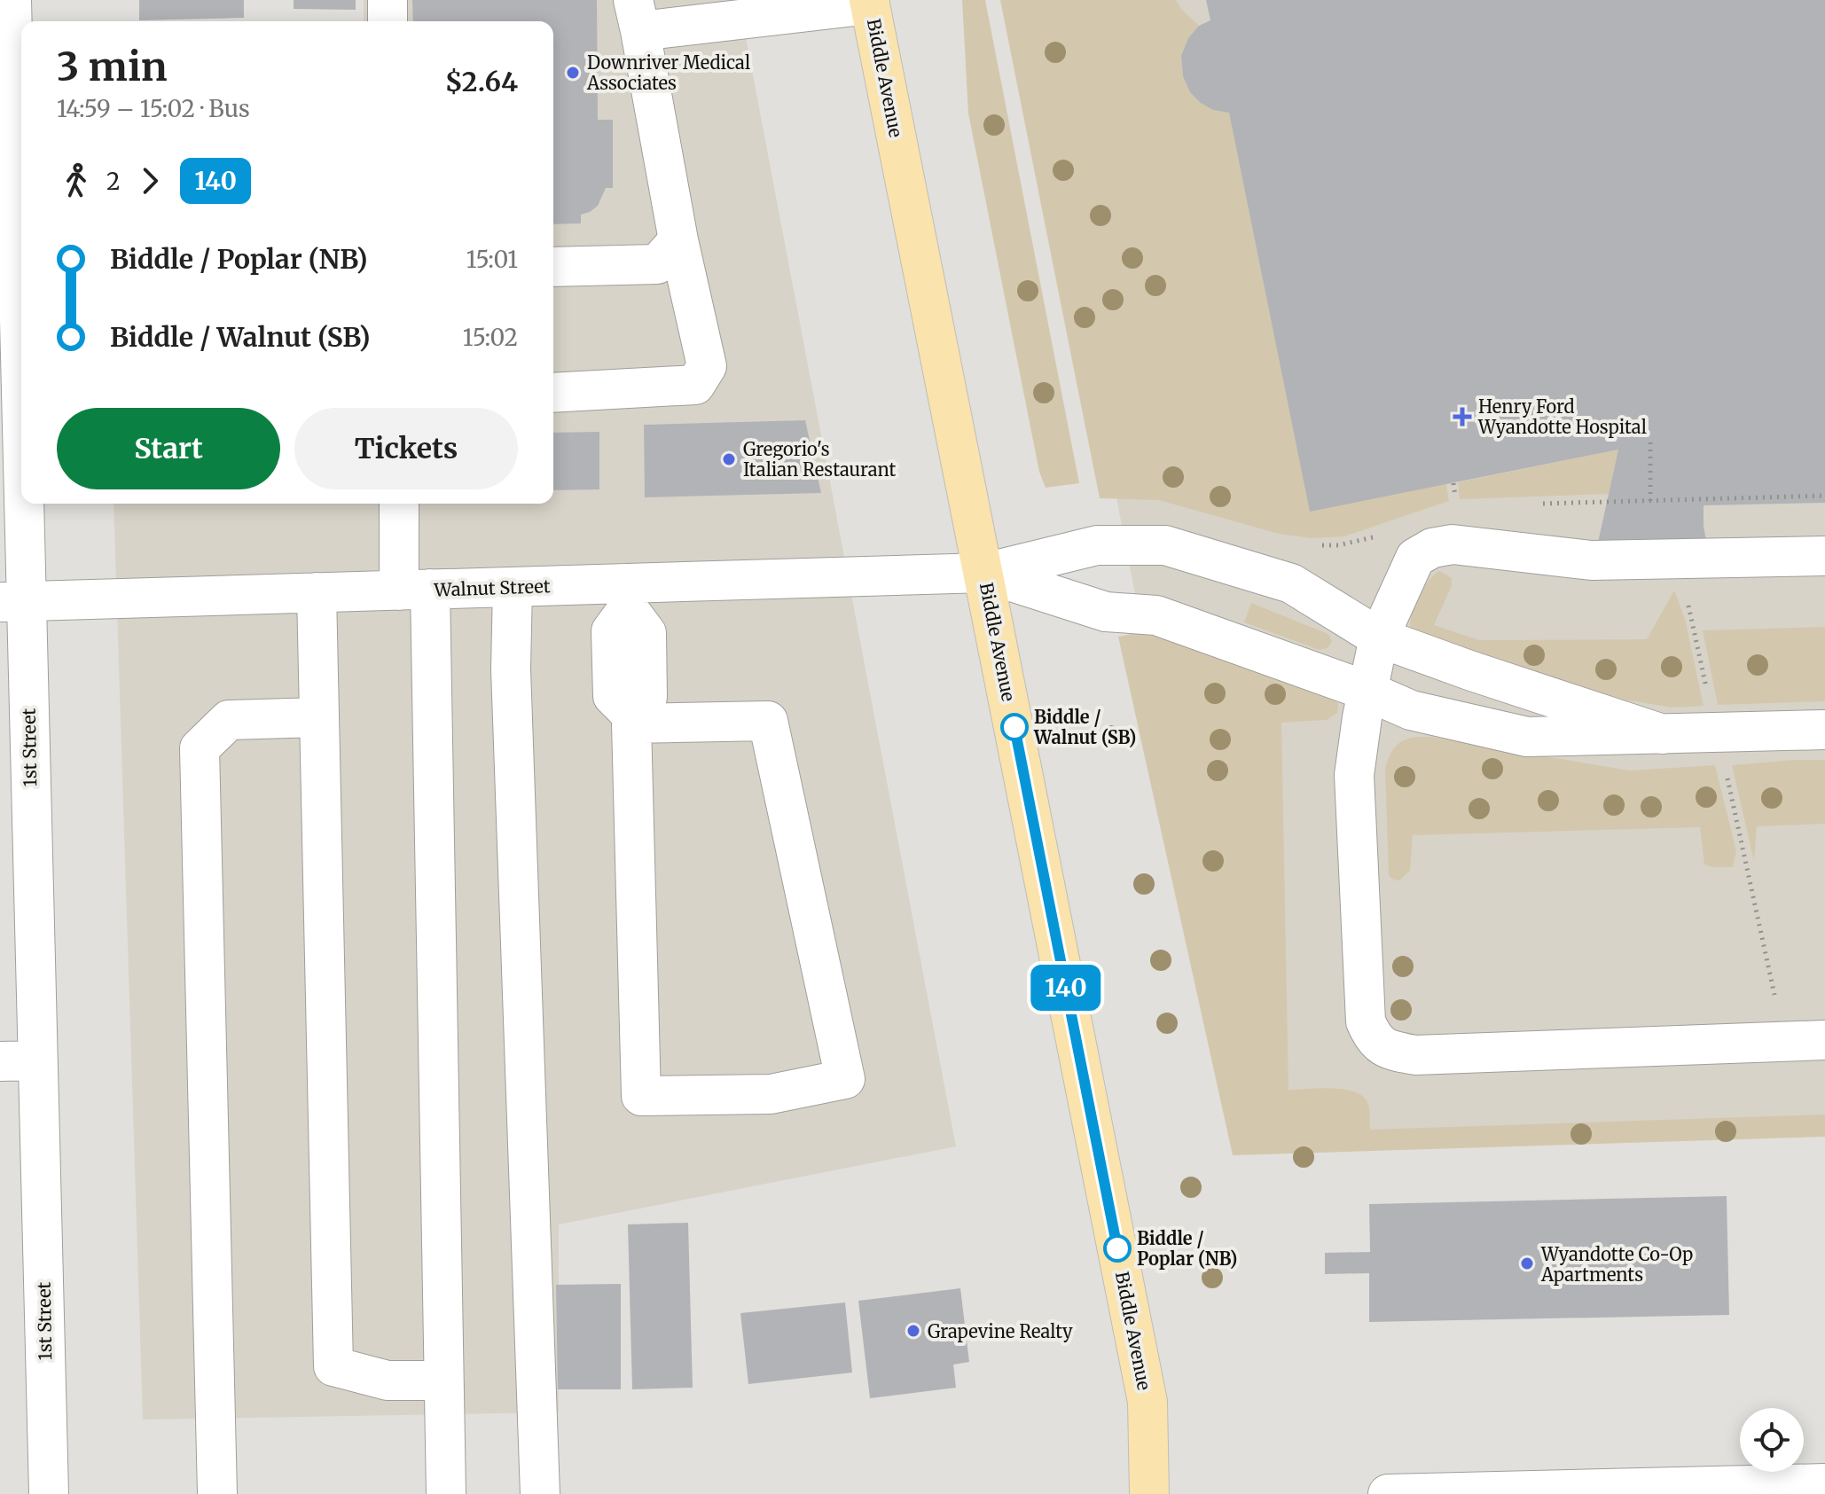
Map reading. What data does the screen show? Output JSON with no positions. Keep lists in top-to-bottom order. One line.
{"streets":{"main road":["Biddle Avenue"],"street":["Walnut Street","1st Street"]},"crossings":[["Biddle Avenue","Walnut Street"],["Walnut Street","1st Street"]],"places":{"other":["Downriver Medical Associates","Gregorio's Italian Restaurant","Biddle / Walnut (SB)","Biddle / Poplar (NB)","Wyandotte Co-Op Apartments","Grapevine Realty"],"health":["Henry Ford Wyandotte Hospital"]},"lines":["bus line 140"],"page":{"on_map":"140","heading":["3 min","14:59 – 15:02 · Bus","$2.64"],"legs":["2","140"],"list":[{"name":"Biddle / Poplar (NB)","value":"15:01"},{"name":"Biddle / Walnut (SB)","value":"15:02"}],"buttons":["Start","Tickets"]}}
